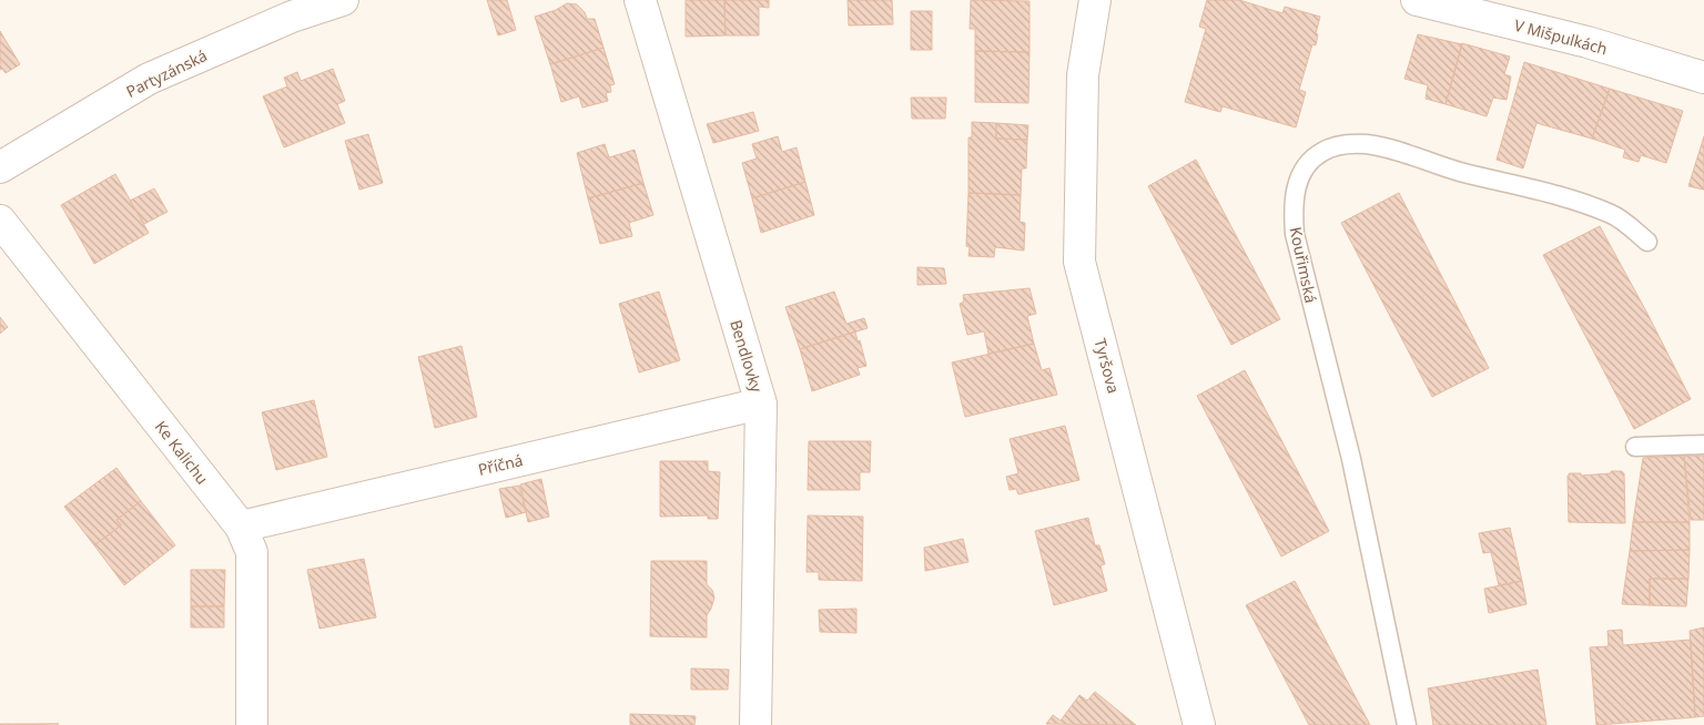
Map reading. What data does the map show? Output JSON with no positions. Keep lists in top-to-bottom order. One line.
{"streets":{"street":["V Mišpulkách","Partyzánská","Bendlovky","Tyršova","Ke Kalichu","Příčná"],"lane":["Kouřimská"]},"crossings":[["Bendlovky","Příčná"],["Ke Kalichu","Příčná"]]}
